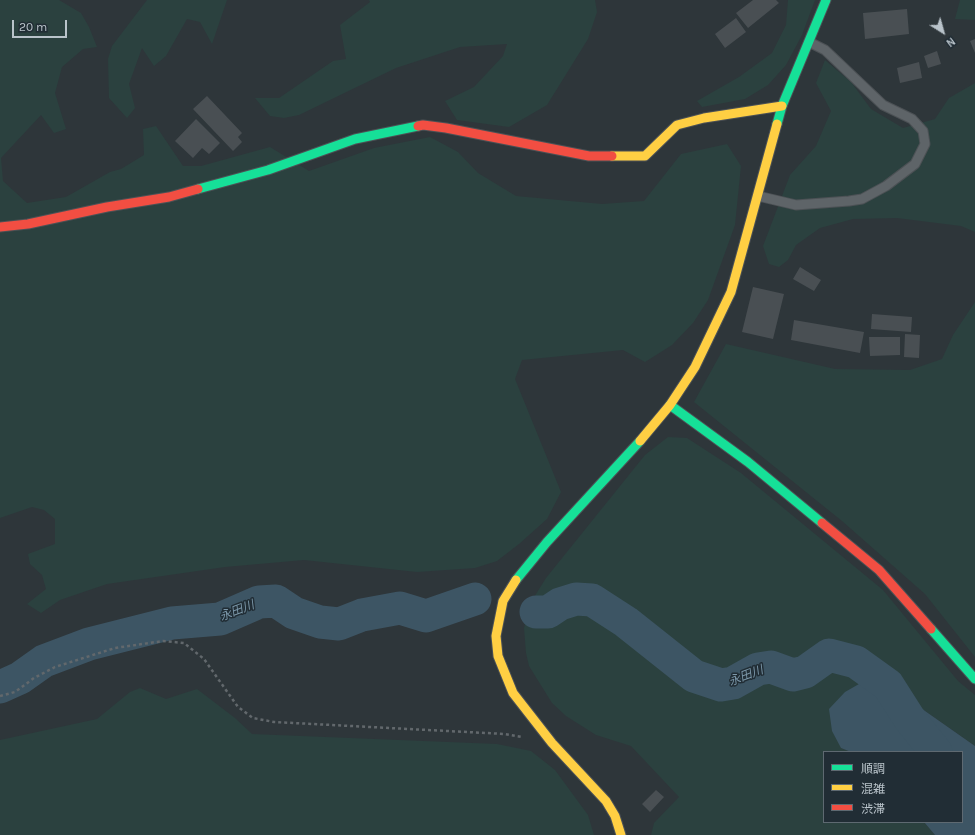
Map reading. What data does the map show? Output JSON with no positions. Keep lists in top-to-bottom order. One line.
{"water":["永田川"],"legend":["順調","混雑","渋滞"],"scale_bar":"20 m","north":"bottom right"}
